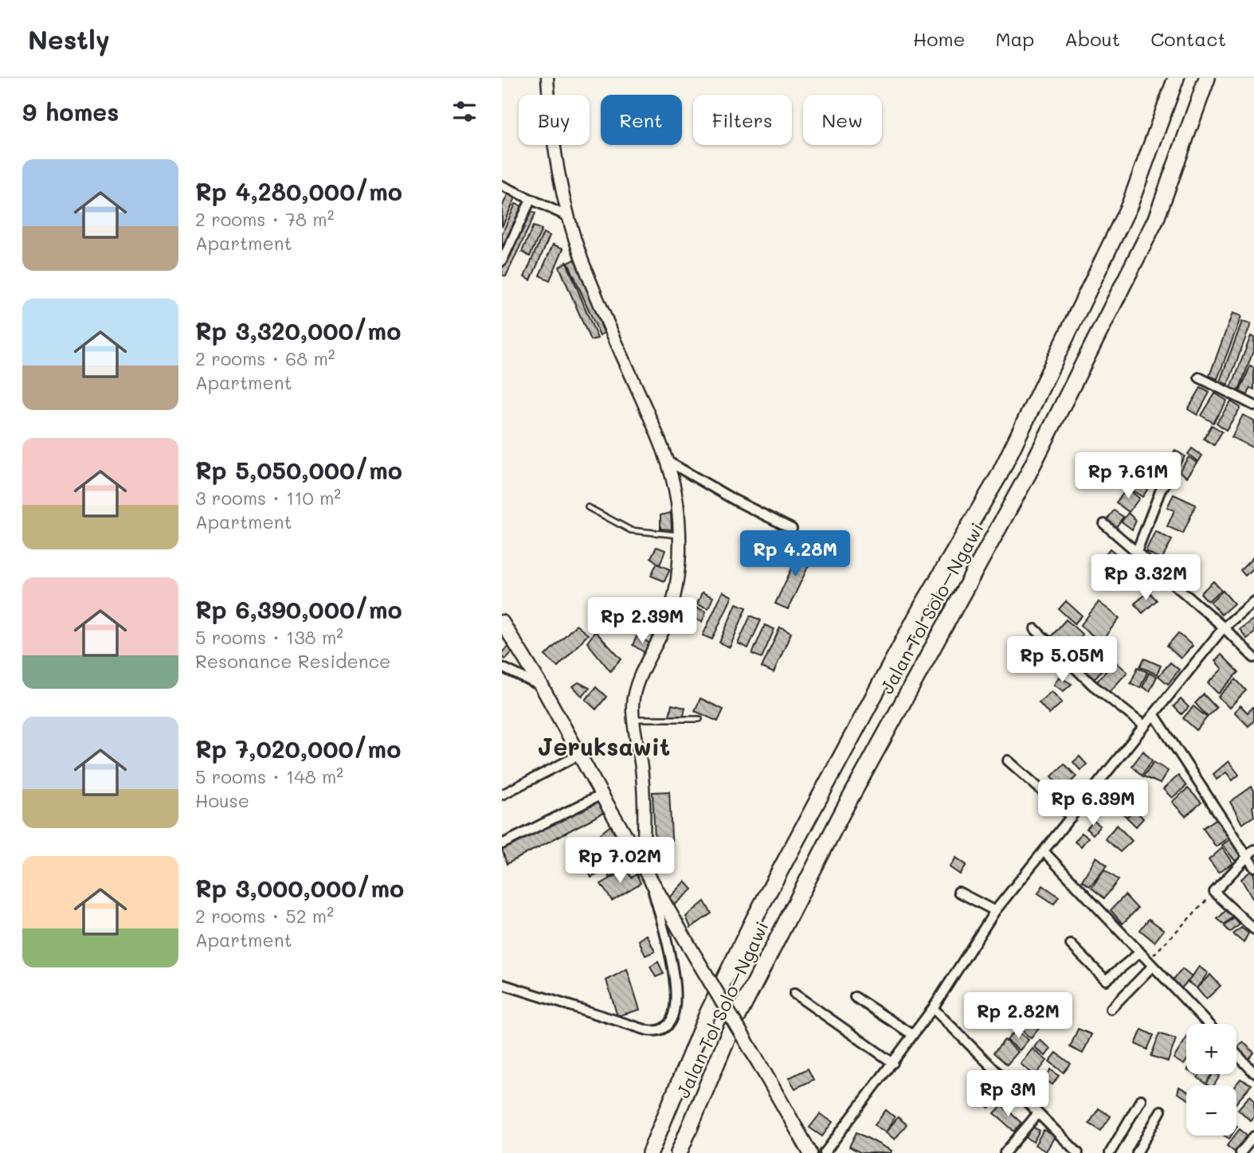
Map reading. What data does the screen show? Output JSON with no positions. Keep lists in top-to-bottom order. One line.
{"streets":{"highway":["Jalan Tol Solo–Ngawi"]},"districts":["Jeruksawit"],"page":{"header":"Nestly","nav":["Home","Map","About","Contact"],"heading":"9 homes","chip":["Buy","Rent","Filters","New"],"list":[{"name":"Rp 4,280,000/mo","note":"2 rooms · 78 m² · Apartment"},{"name":"Rp 3,320,000/mo","note":"2 rooms · 68 m² · Apartment"},{"name":"Rp 5,050,000/mo","note":"3 rooms · 110 m² · Apartment"},{"name":"Rp 6,390,000/mo","note":"5 rooms · 138 m² · Resonance Residence"},{"name":"Rp 7,020,000/mo","note":"5 rooms · 148 m² · House"},{"name":"Rp 3,000,000/mo","note":"2 rooms · 52 m² · Apartment"}],"price":["Rp 7.61M","Rp 4.28M","Rp 3.32M","Rp 2.39M","Rp 5.05M","Rp 6.39M","Rp 7.02M","Rp 2.82M","Rp 3M"],"map_buttons":["+","−"]}}
